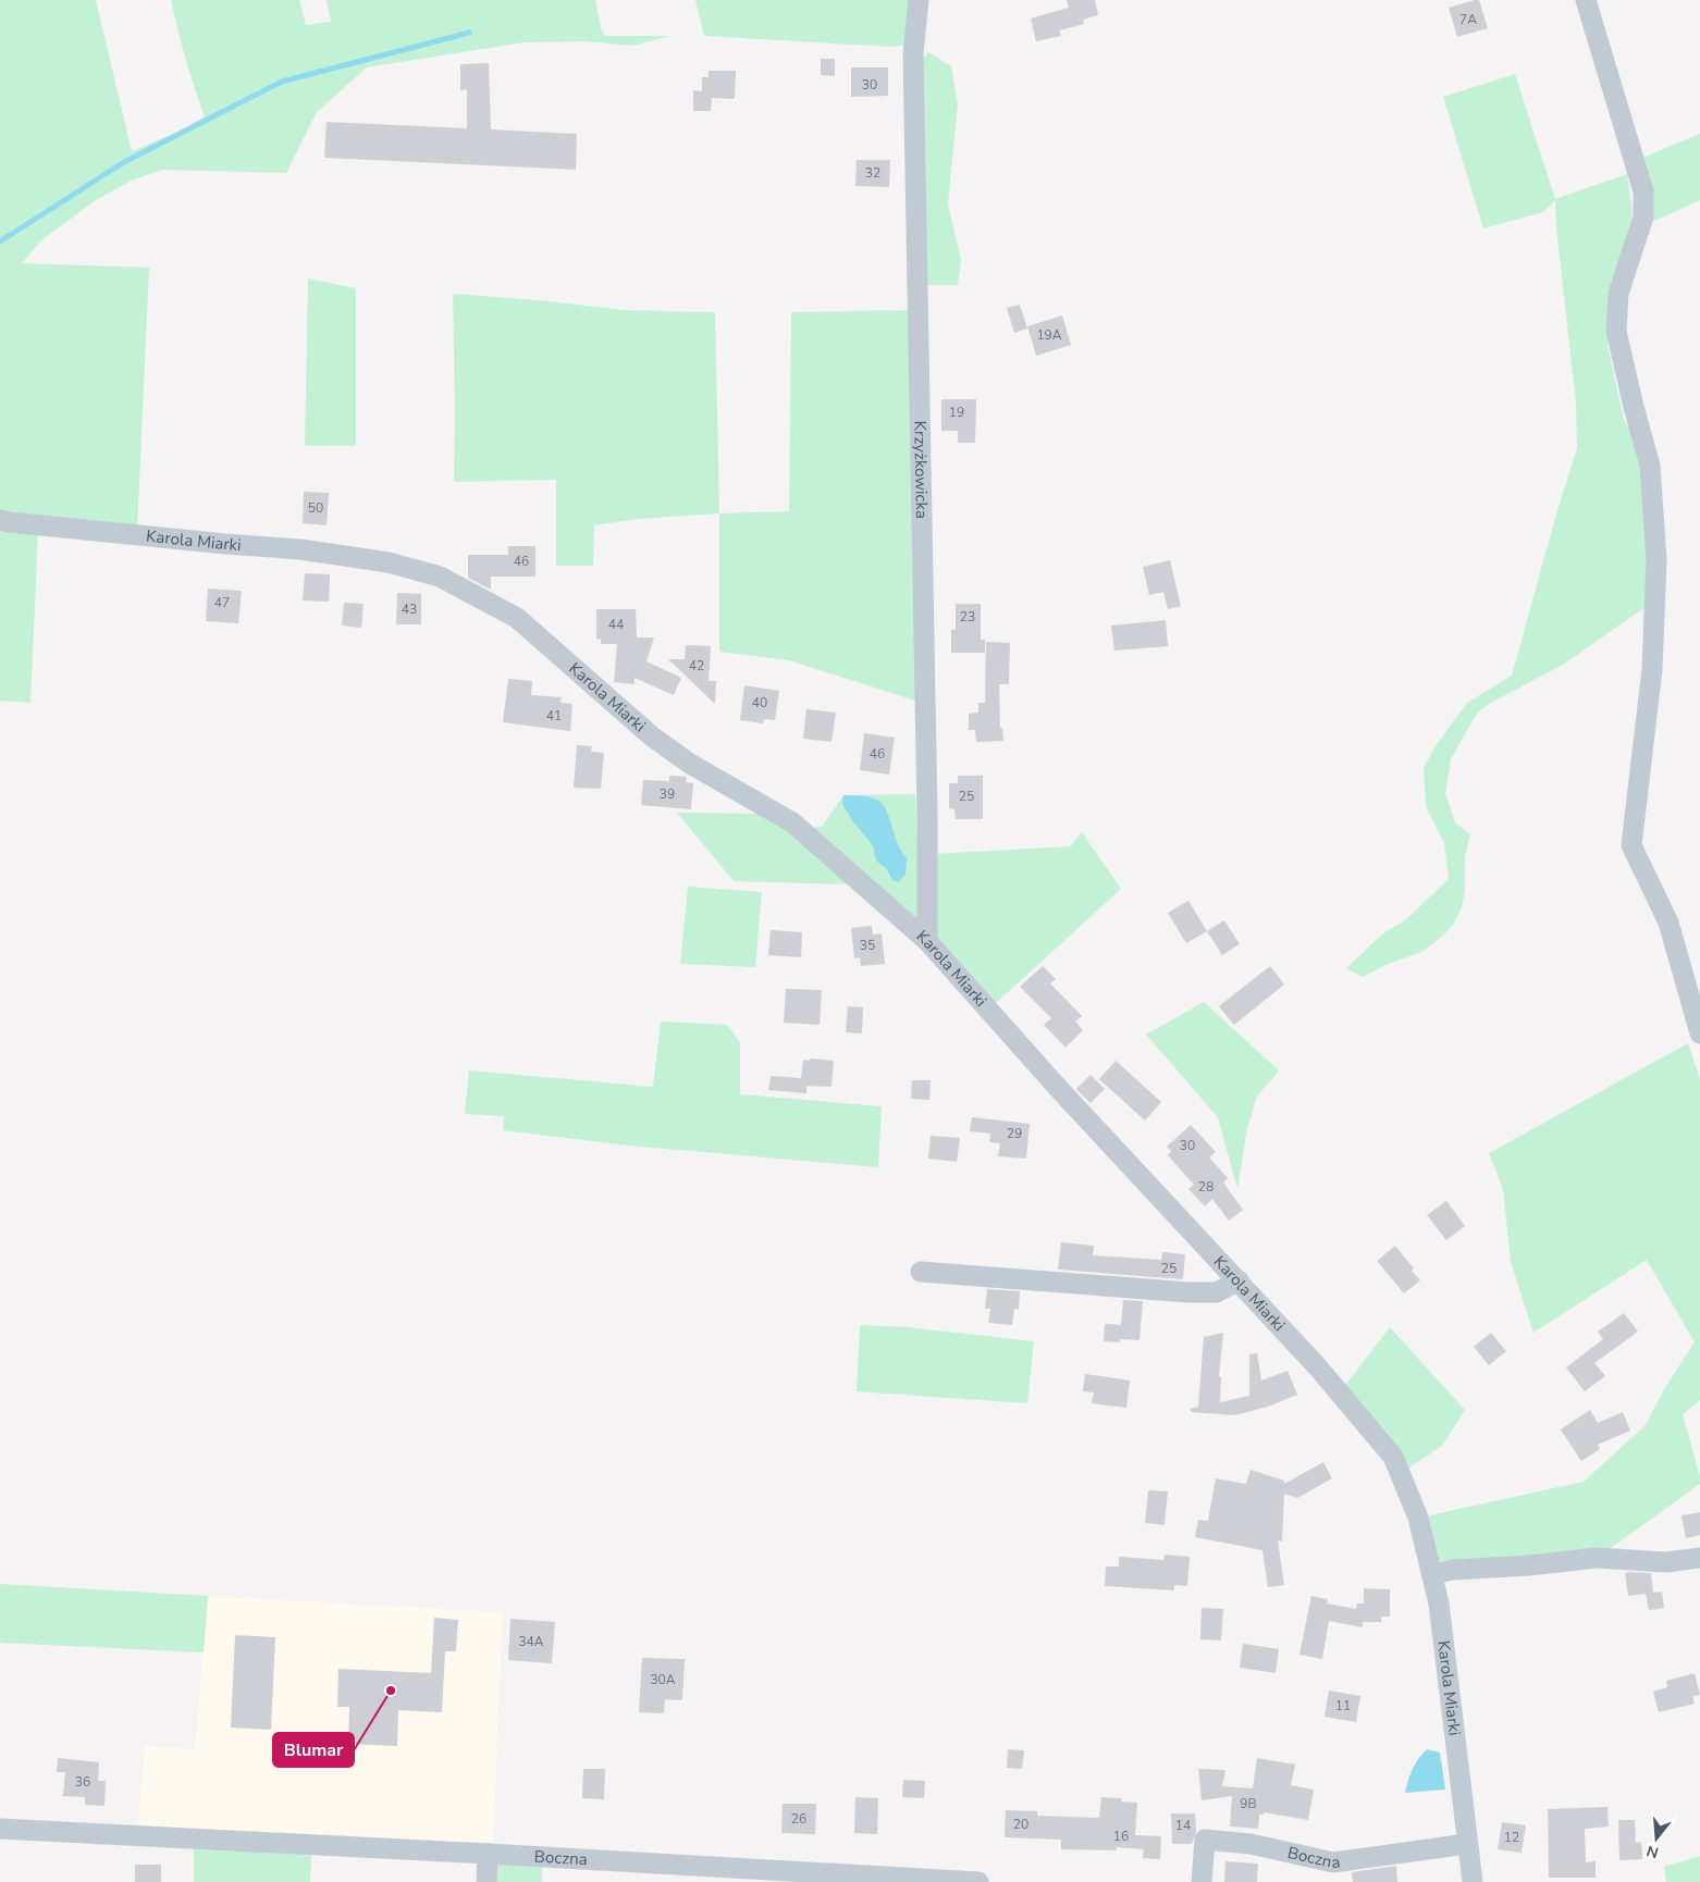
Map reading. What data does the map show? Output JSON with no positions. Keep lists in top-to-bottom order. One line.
{"streets":{"street":["Krzyżkowicka","Karola Miarki","Boczna"]},"crossings":[["Krzyżkowicka","Karola Miarki"],["Karola Miarki","Boczna"]],"places":["Blumar"],"house_numbers":["7A","30","32","19A","19","50","46","47","43","23","44","42","40","41","46","39","25","35","29","30","28","25","34A","30A","11","36","9B","26","20","14","16","12"],"north":"bottom"}
